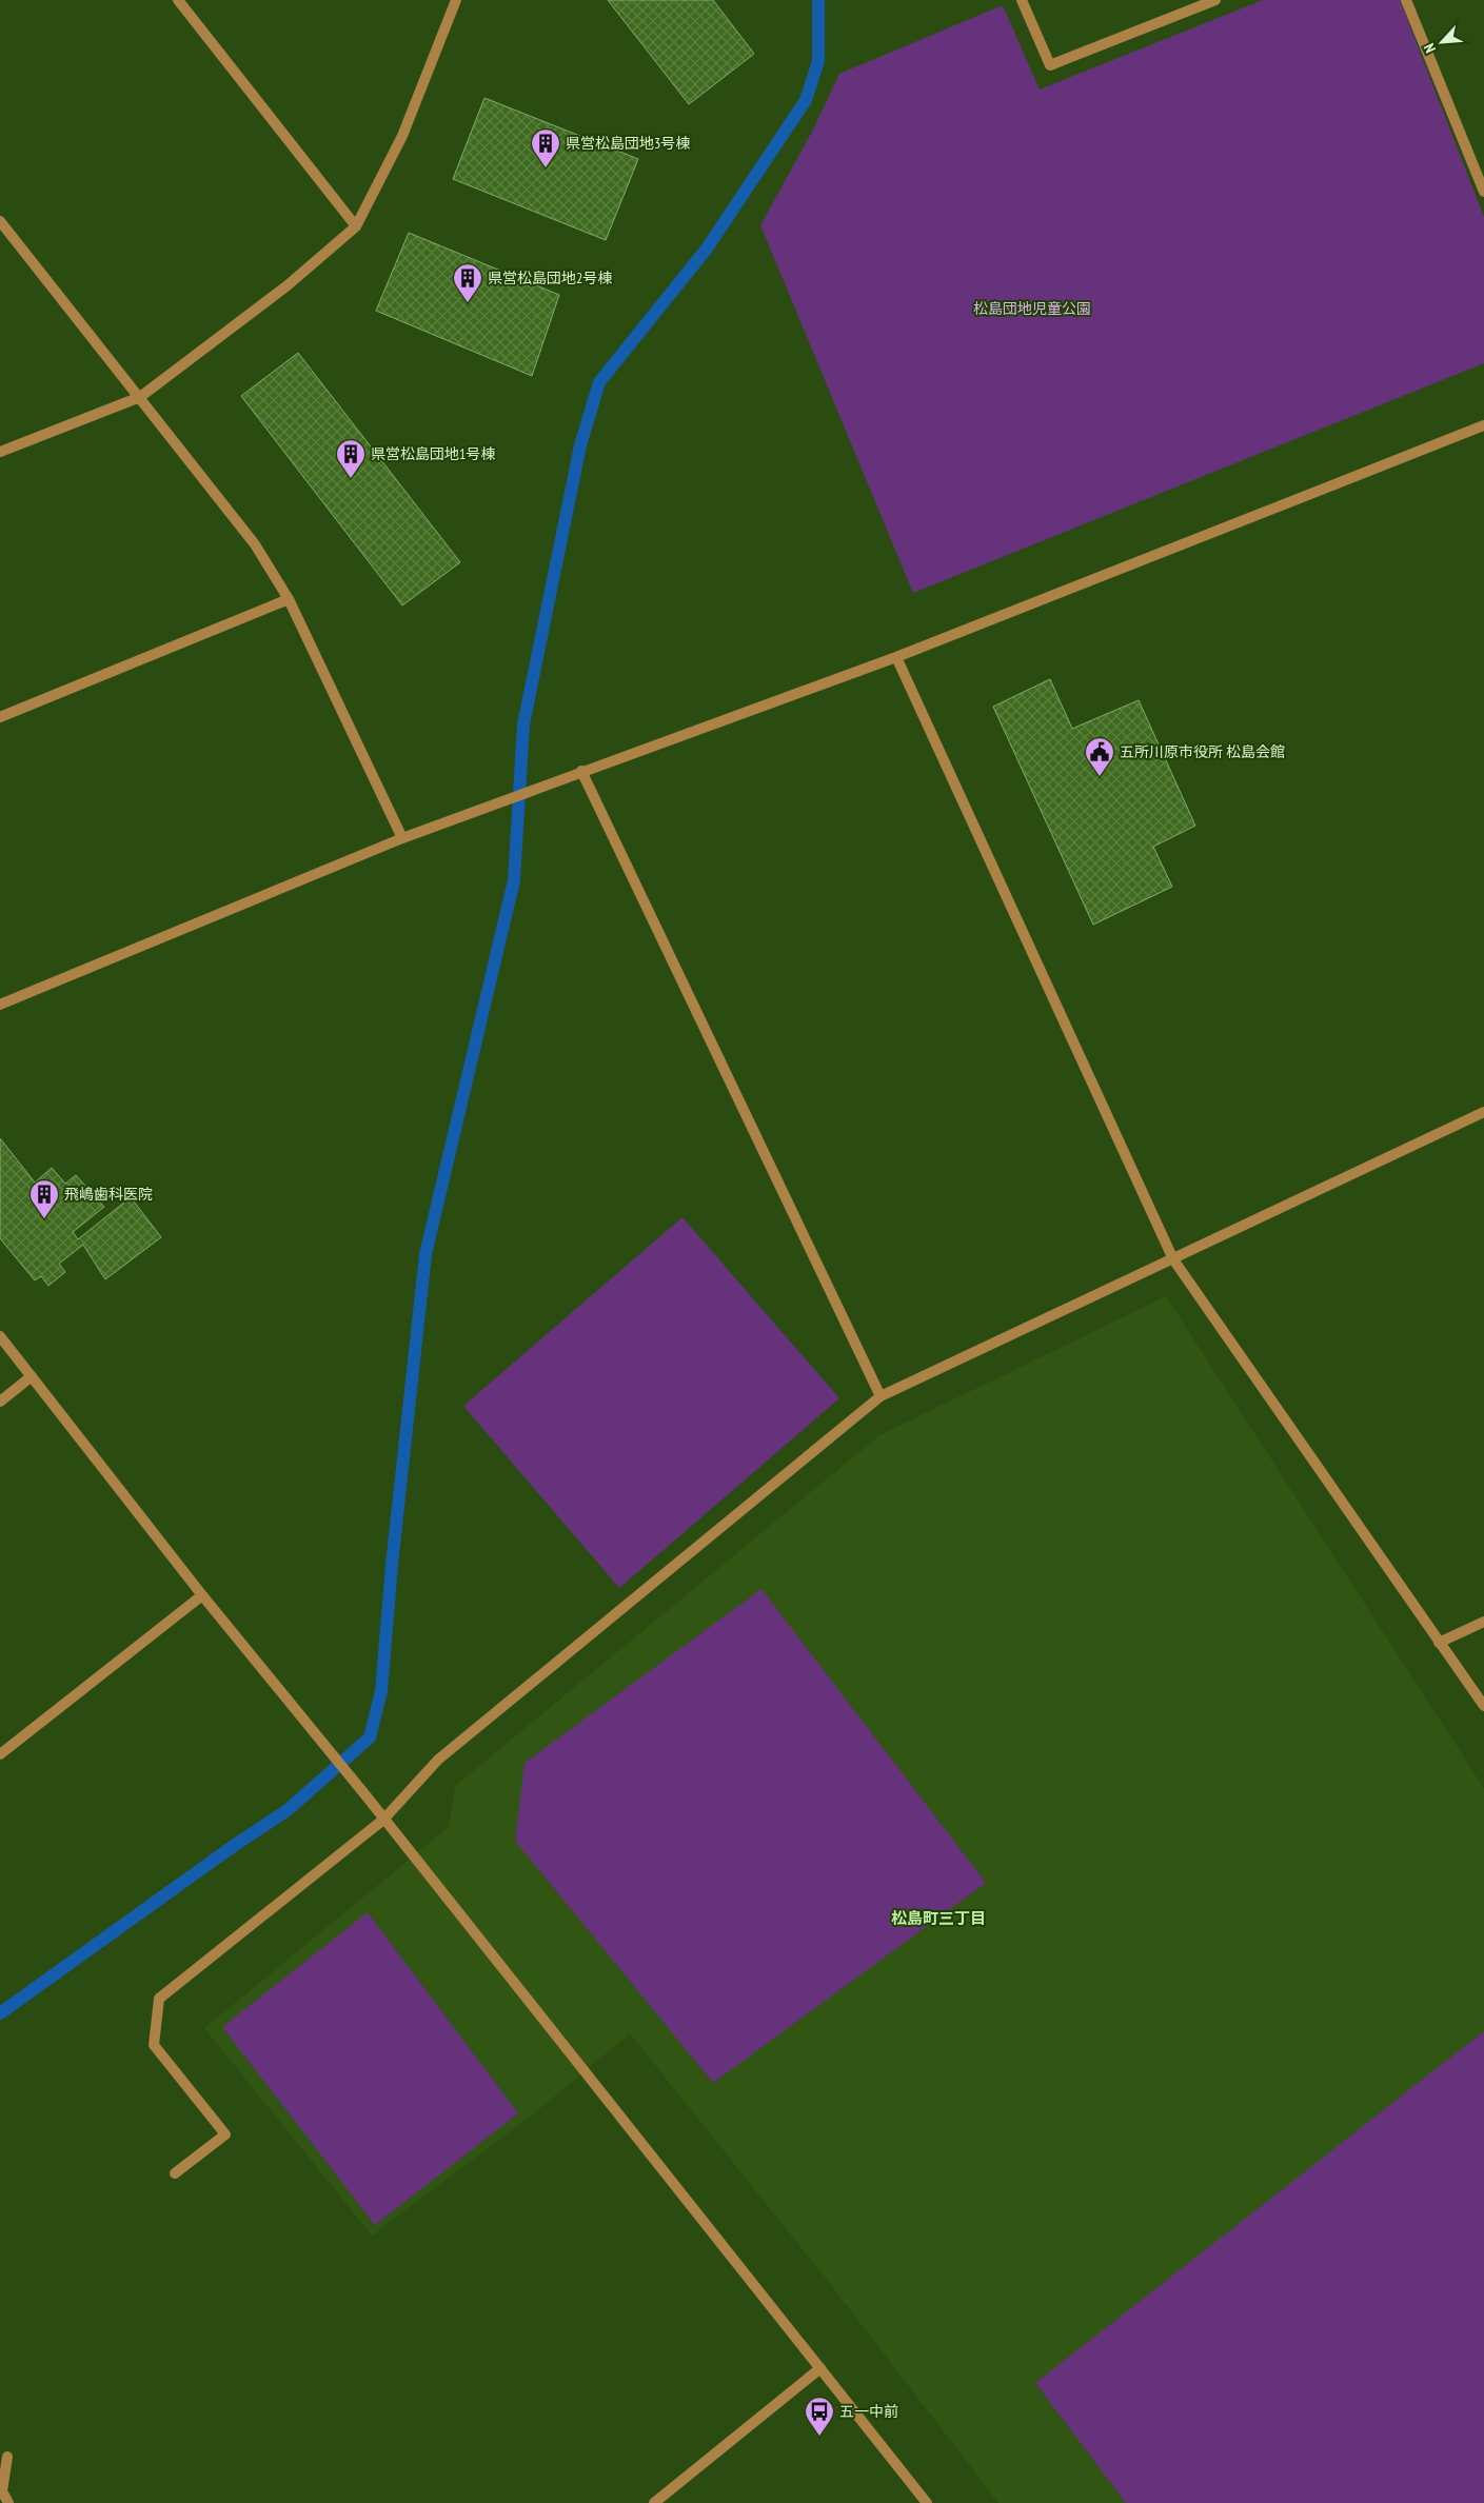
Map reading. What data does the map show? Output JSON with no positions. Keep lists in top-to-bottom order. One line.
{"districts":["松島町三丁目"],"parks":["松島団地児童公園"],"places":{"building":["県営松島団地3号棟","県営松島団地2号棟","県営松島団地1号棟","飛嶋歯科医院"],"public building":["五所川原市役所 松島会館"],"bus stop":["五一中前"]},"north":"bottom left"}
